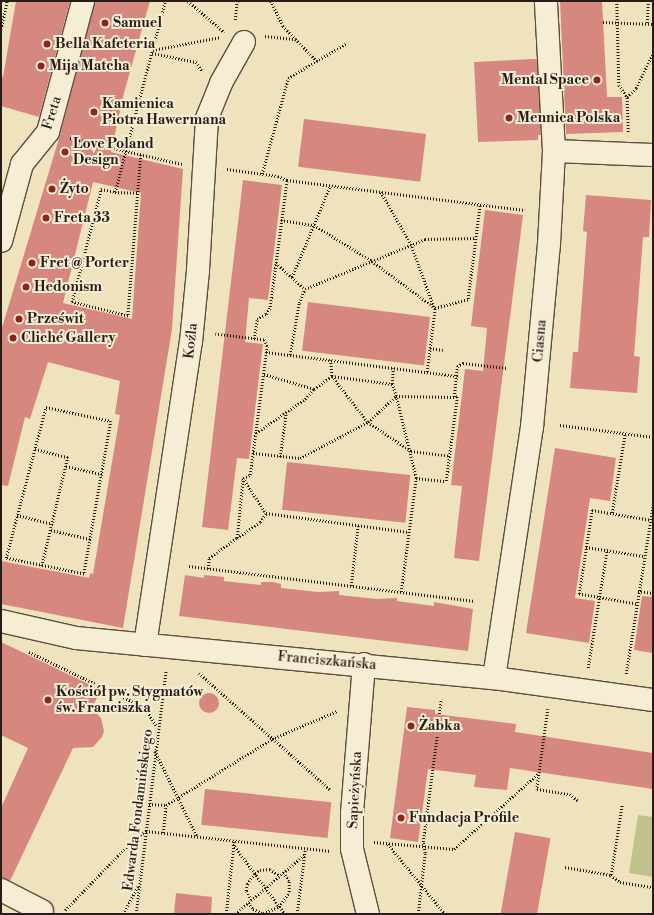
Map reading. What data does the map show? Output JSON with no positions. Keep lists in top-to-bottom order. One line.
{"streets":{"street":["Freta","Koźla","Ciasna","Franciszkańska","Sapieżyńska"],"path":["Edwarda Fondamińskiego"]},"crossings":[["Koźla","Franciszkańska"],["Ciasna","Franciszkańska"],["Franciszkańska","Sapieżyńska"]],"places":["Samuel","Bella Kafeteria","Mija Matcha","Mental Space","Kamienica Piotra Hawermana","Mennica Polska","Love Poland Design","Żyto","Freta 33","Fret @ Porter","Hedonism","Prześwit","Cliché Gallery","Kościół pw. Stygmatów św. Franciszka","Żabka","Fundacja Profile"]}
